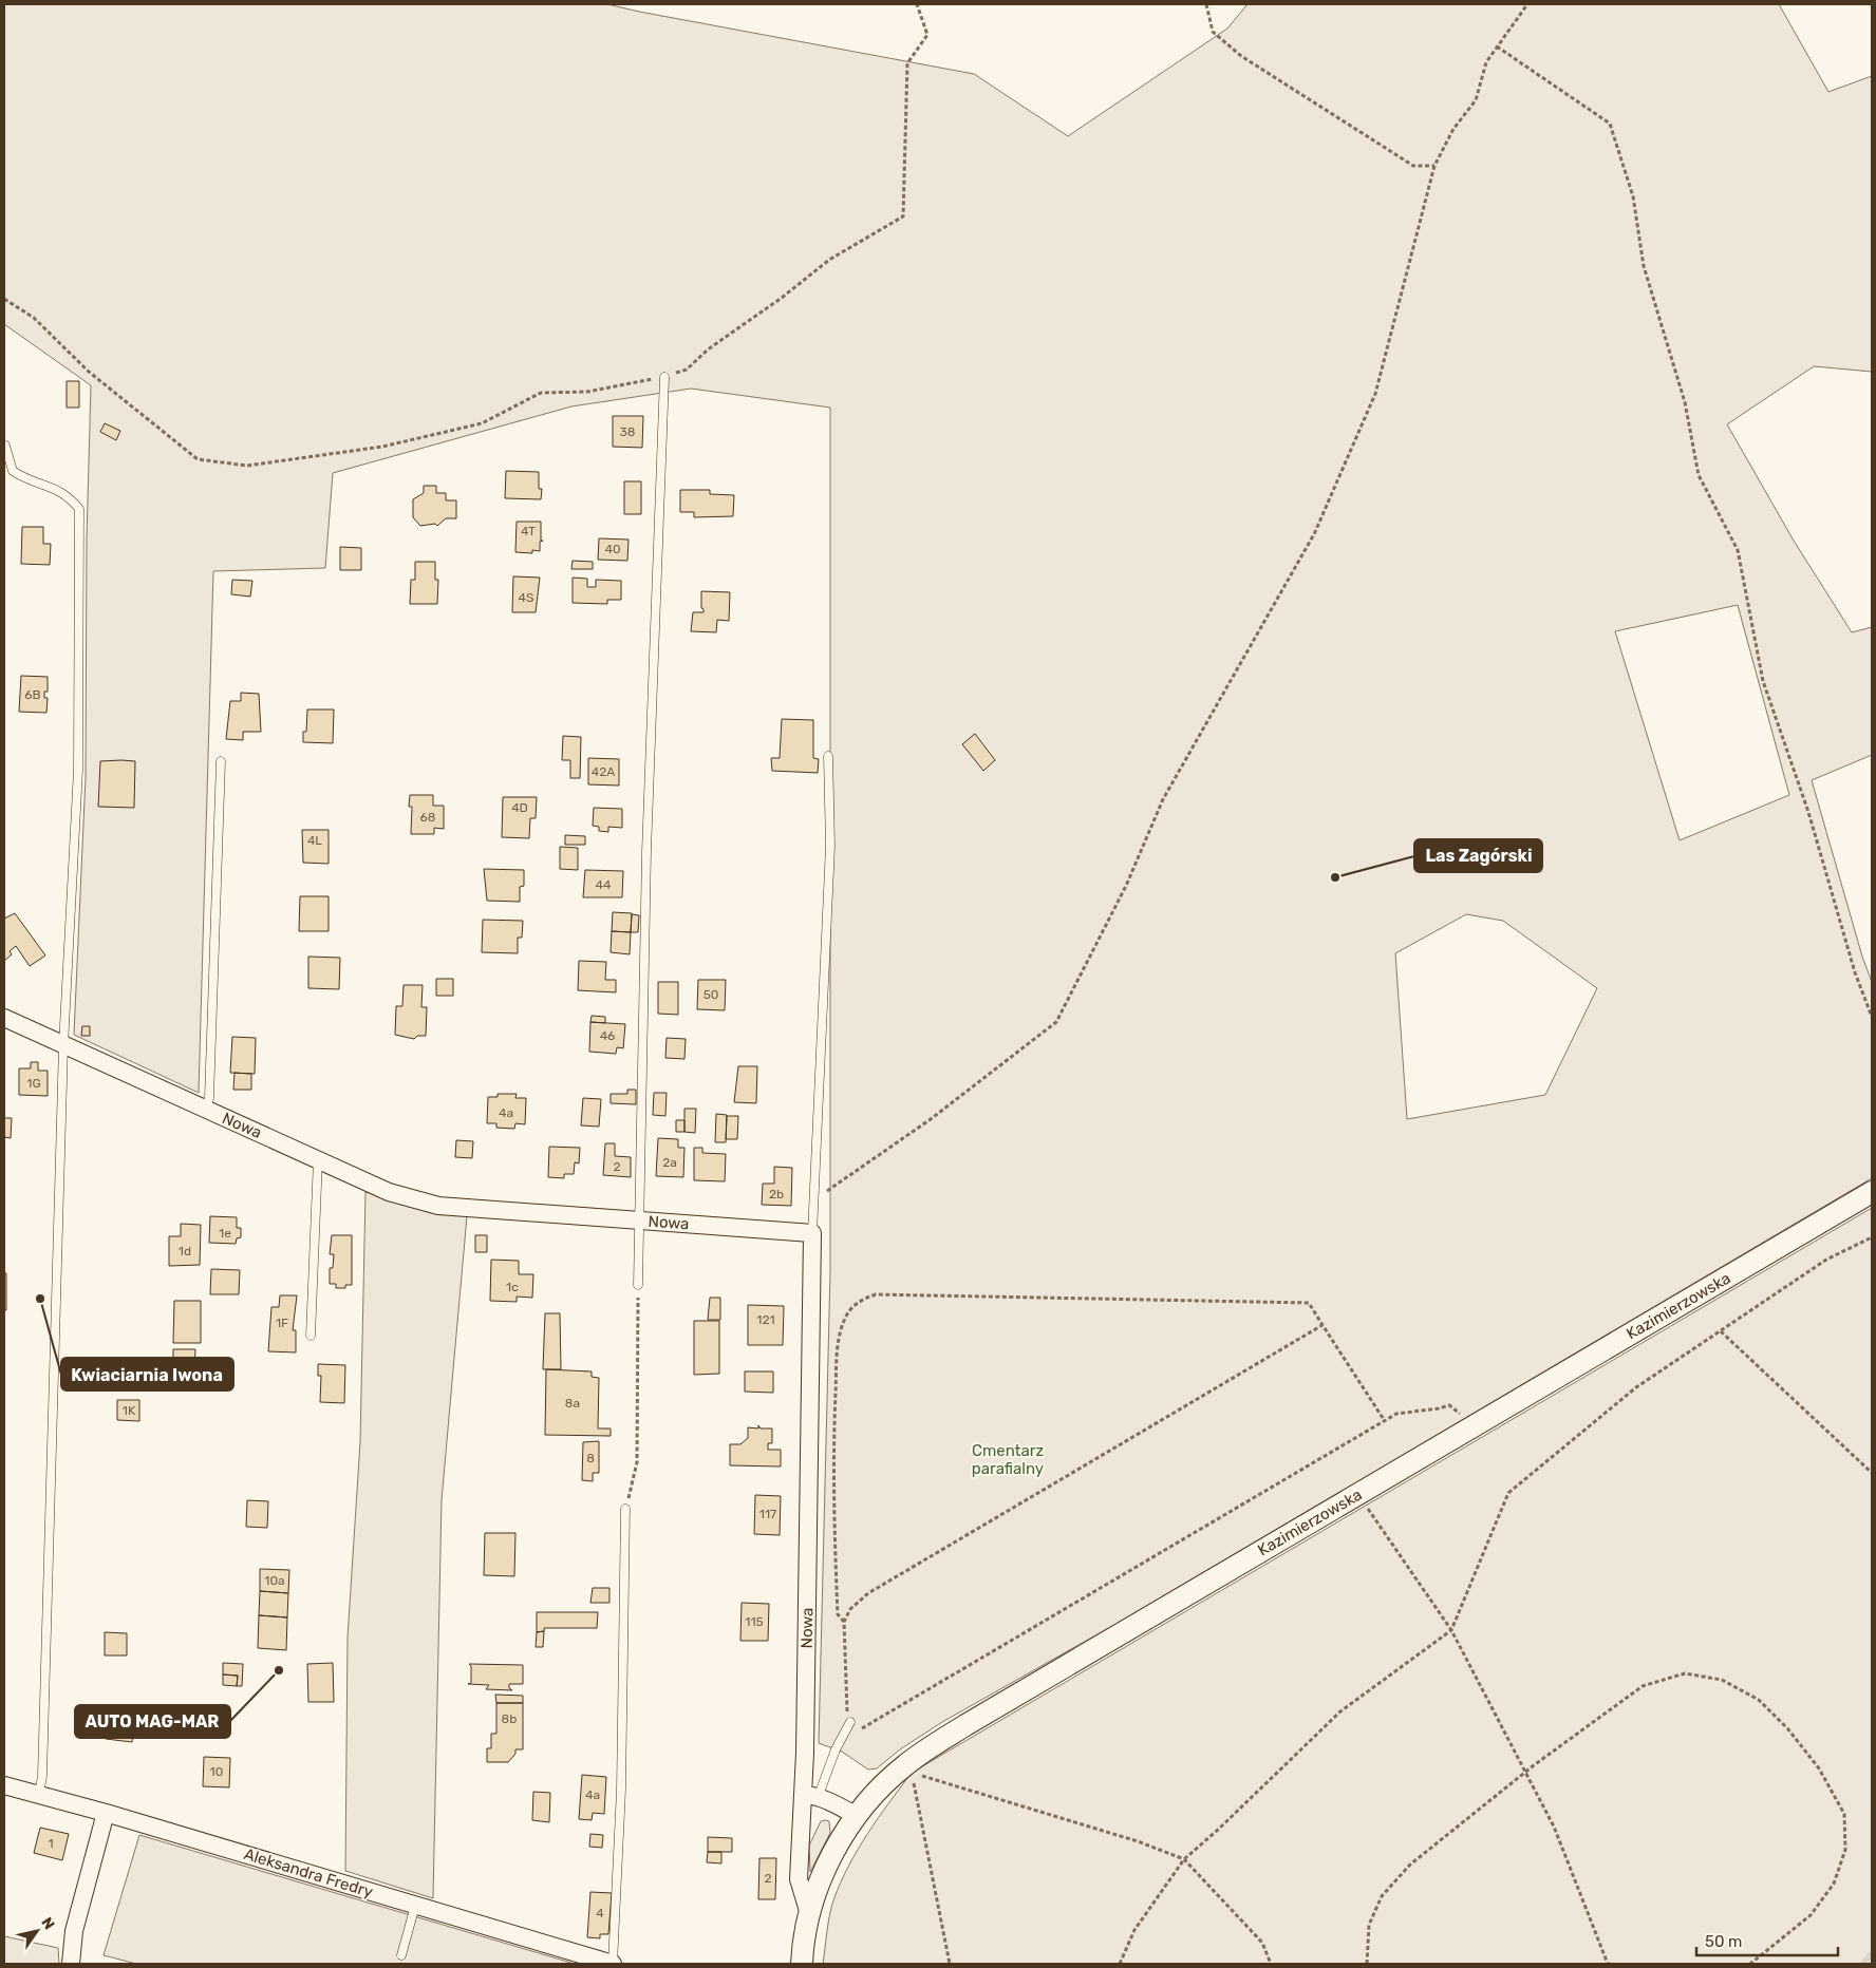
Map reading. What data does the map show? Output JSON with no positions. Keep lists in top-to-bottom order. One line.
{"streets":{"street":["Nowa","Kazimierzowska","Aleksandra Fredry"]},"crossings":[["Nowa","Kazimierzowska"]],"parks":["Cmentarz parafialny"],"places":["Las Zagórski","Kwiaciarnia Iwona","AUTO MAG-MAR"],"house_numbers":["38","4T","40","4S","6B","42A","4D","68","4L","44","50","46","1G","4a","2a","2","2b","1e","1d","1c","121","1F","8a","1K","8","117","10a","115","8b","10","4a","1","2","4"],"scale_bar":"50 m","north":"top right"}
